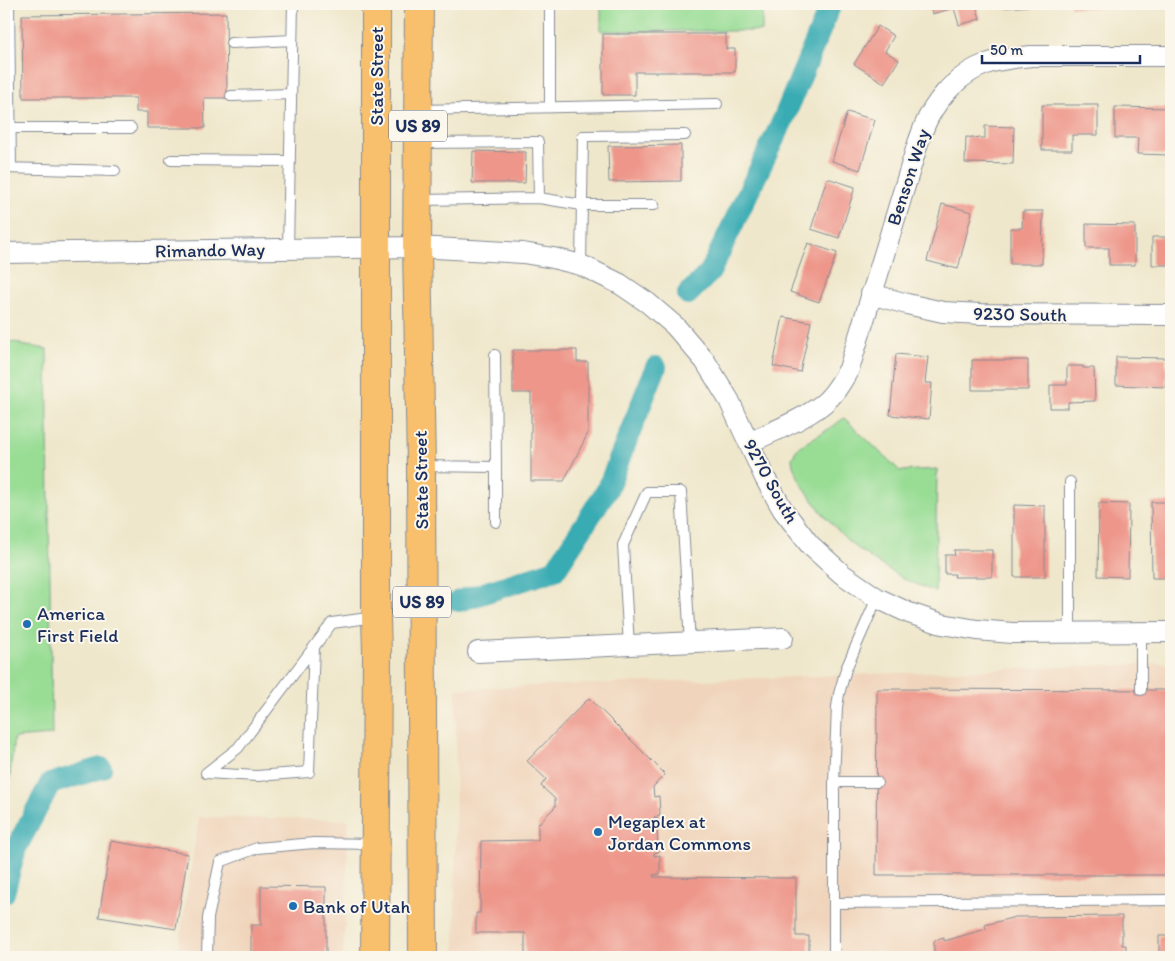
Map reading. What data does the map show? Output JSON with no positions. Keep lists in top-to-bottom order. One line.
{"streets":{"main road":["State Street","US 89"],"street":["Benson Way","Rimando Way","9230 South","9270 South"]},"crossings":[["State Street","Rimando Way"],["State Street","9270 South"],["Benson Way","9230 South"],["Benson Way","9270 South"],["Rimando Way","9270 South"]],"places":["America First Field","Megaplex at Jordan Commons","Bank of Utah"],"scale_bar":"50 m"}
